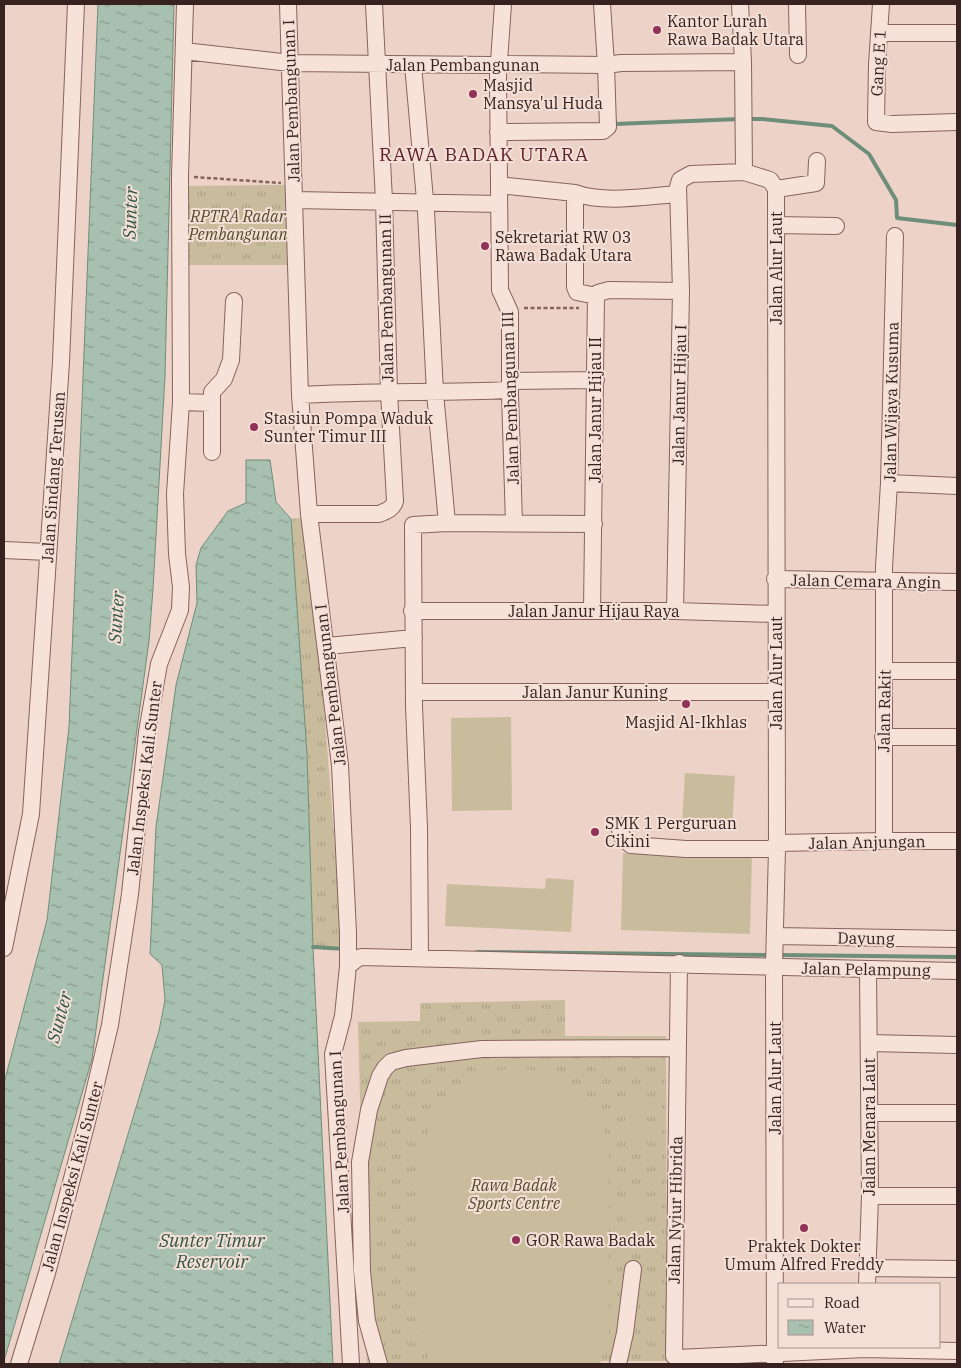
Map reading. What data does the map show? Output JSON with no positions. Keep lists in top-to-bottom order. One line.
{"streets":{"street":["Gang E 1","Jalan Pembangunan","Jalan Pembangunan I","Jalan Alur Laut","Jalan Pembangunan II","Jalan Janur Hijau I","Jalan Pembangunan III","Jalan Wijaya Kusuma","Jalan Janur Hijau II","Jalan Sindang Terusan","Jalan Cemara Angin","Jalan Janur Hijau Raya","Jalan Janur Kuning","Jalan Rakit","Jalan Inspeksi Kali Sunter","Jalan Anjungan","Dayung","Jalan Pelampung","Jalan Menara Laut","Jalan Nyiur Hibrida"]},"crossings":[["Jalan Pembangunan","Jalan Pembangunan I"],["Jalan Pembangunan","Jalan Pembangunan II"],["Jalan Pembangunan","Jalan Pembangunan III"],["Jalan Pembangunan","Jalan Inspeksi Kali Sunter"],["Jalan Pembangunan I","Jalan Pembangunan II"],["Jalan Pembangunan I","Jalan Pelampung"],["Jalan Alur Laut","Jalan Janur Hijau I"],["Jalan Alur Laut","Jalan Pembangunan III"],["Jalan Alur Laut","Jalan Cemara Angin"],["Jalan Alur Laut","Jalan Janur Hijau Raya"],["Jalan Alur Laut","Jalan Janur Kuning"],["Jalan Alur Laut","Jalan Anjungan"],["Jalan Alur Laut","Dayung"],["Jalan Alur Laut","Jalan Pelampung"],["Jalan Alur Laut","Jalan Nyiur Hibrida"],["Jalan Janur Hijau I","Jalan Janur Hijau Raya"],["Jalan Wijaya Kusuma","Jalan Cemara Angin"],["Jalan Wijaya Kusuma","Jalan Rakit"],["Jalan Janur Hijau II","Jalan Janur Hijau Raya"],["Jalan Cemara Angin","Jalan Rakit"],["Jalan Rakit","Jalan Anjungan"],["Jalan Pelampung","Jalan Menara Laut"],["Jalan Pelampung","Jalan Nyiur Hibrida"]],"districts":["RAWA BADAK UTARA"],"water":["Sunter","Sunter Timur Reservoir"],"parks":["RPTRA Radar Pembangunan","Rawa Badak Sports Centre"],"places":["Kantor Lurah Rawa Badak Utara","Masjid Mansya'ul Huda","Sekretariat RW 03 Rawa Badak Utara","Stasiun Pompa Waduk Sunter Timur III","Masjid Al-Ikhlas","SMK 1 Perguruan Cikini","Praktek Dokter Umum Alfred Freddy","GOR Rawa Badak"],"legend":["Road","Water"]}
